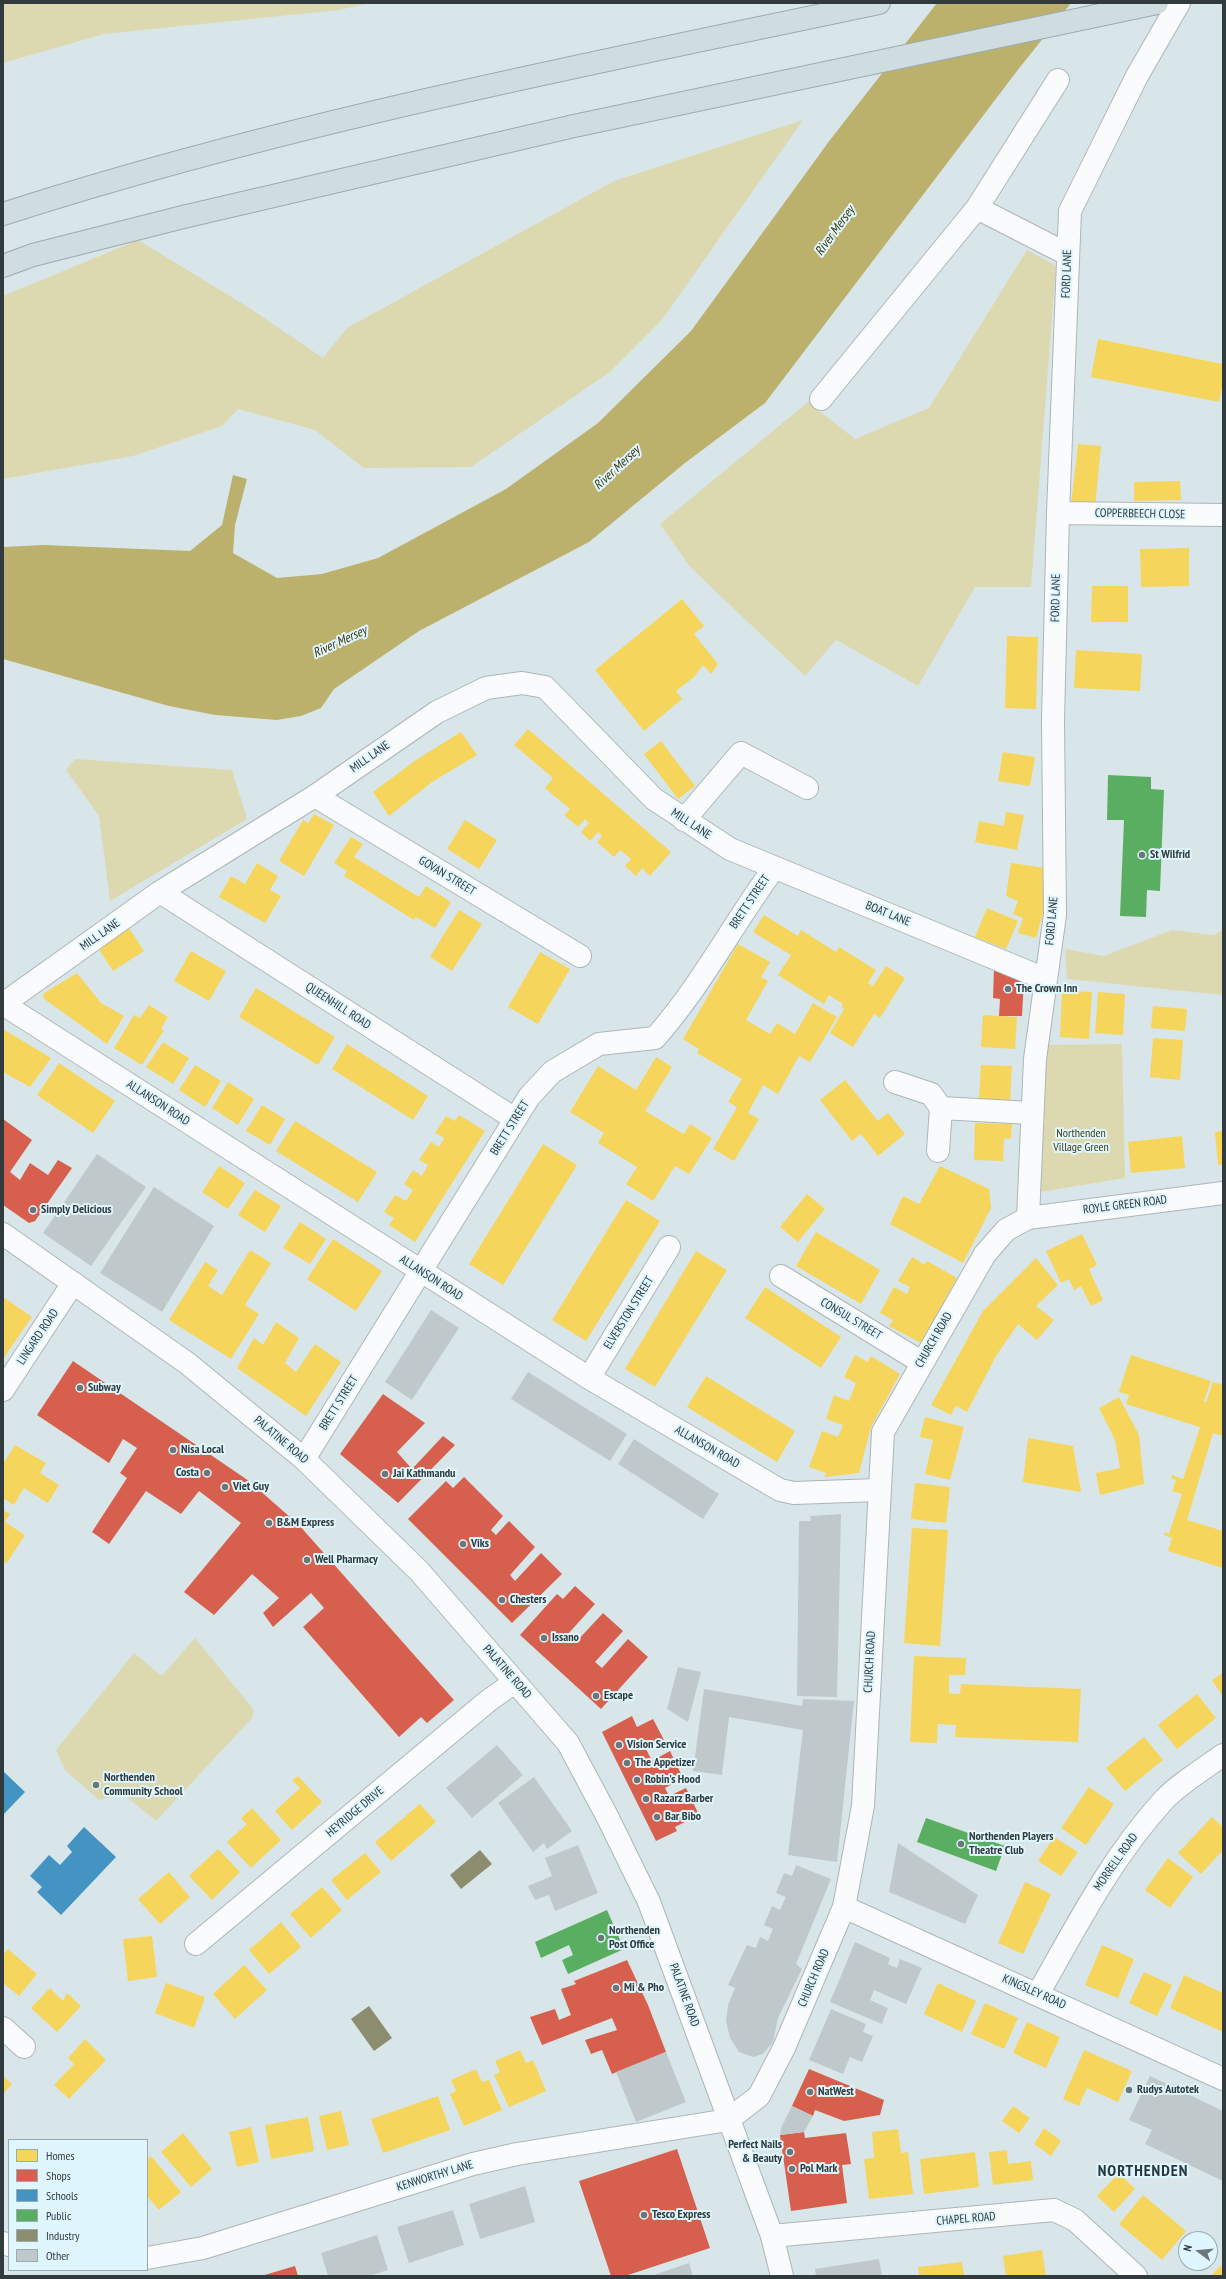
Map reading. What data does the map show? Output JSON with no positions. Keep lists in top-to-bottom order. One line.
{"streets":{"street":["FORD LANE","COPPERBEECH CLOSE","MILL LANE","GOVAN STREET","BRETT STREET","BOAT LANE","QUEENHILL ROAD","ALLANSON ROAD","ROYLE GREEN ROAD","ELVERSTON STREET","CONSUL STREET","LINGARD ROAD","CHURCH ROAD","PALATINE ROAD","HEYRIDGE DRIVE","MORRELL ROAD","KINGSLEY ROAD","KENWORTHY LANE","CHAPEL ROAD"]},"crossings":[["FORD LANE","COPPERBEECH CLOSE"],["FORD LANE","BOAT LANE"],["FORD LANE","ROYLE GREEN ROAD"],["FORD LANE","CHURCH ROAD"],["MILL LANE","GOVAN STREET"],["MILL LANE","BOAT LANE"],["MILL LANE","QUEENHILL ROAD"],["MILL LANE","ALLANSON ROAD"],["BRETT STREET","BOAT LANE"],["BRETT STREET","QUEENHILL ROAD"],["BRETT STREET","ALLANSON ROAD"],["BRETT STREET","PALATINE ROAD"],["ALLANSON ROAD","ELVERSTON STREET"],["ALLANSON ROAD","CHURCH ROAD"],["ROYLE GREEN ROAD","CHURCH ROAD"],["CONSUL STREET","CHURCH ROAD"],["LINGARD ROAD","PALATINE ROAD"],["CHURCH ROAD","PALATINE ROAD"],["CHURCH ROAD","KINGSLEY ROAD"],["CHURCH ROAD","KENWORTHY LANE"],["PALATINE ROAD","HEYRIDGE DRIVE"],["PALATINE ROAD","KENWORTHY LANE"],["PALATINE ROAD","CHAPEL ROAD"],["MORRELL ROAD","KINGSLEY ROAD"]],"districts":["NORTHENDEN"],"water":["River Mersey"],"parks":["Northenden Village Green"],"places":["St Wilfrid","The Crown Inn","Simply Delicious","Subway","Nisa Local","Costa","Jai Kathmandu","Viet Guy","B&M Express","Viks","Well Pharmacy","Chesters","Issano","Escape","Vision Service","The Appetizer","Robin's Hood","Northenden Community School","Razarz Barber","Bar Bibo","Northenden Players Theatre Club","Northenden Post Office","Mi & Pho","Rudys Autotek","NatWest","Perfect Nails & Beauty","Pol Mark","Tesco Express"],"legend":["Homes","Shops","Schools","Public","Industry","Other"],"north":"left"}
